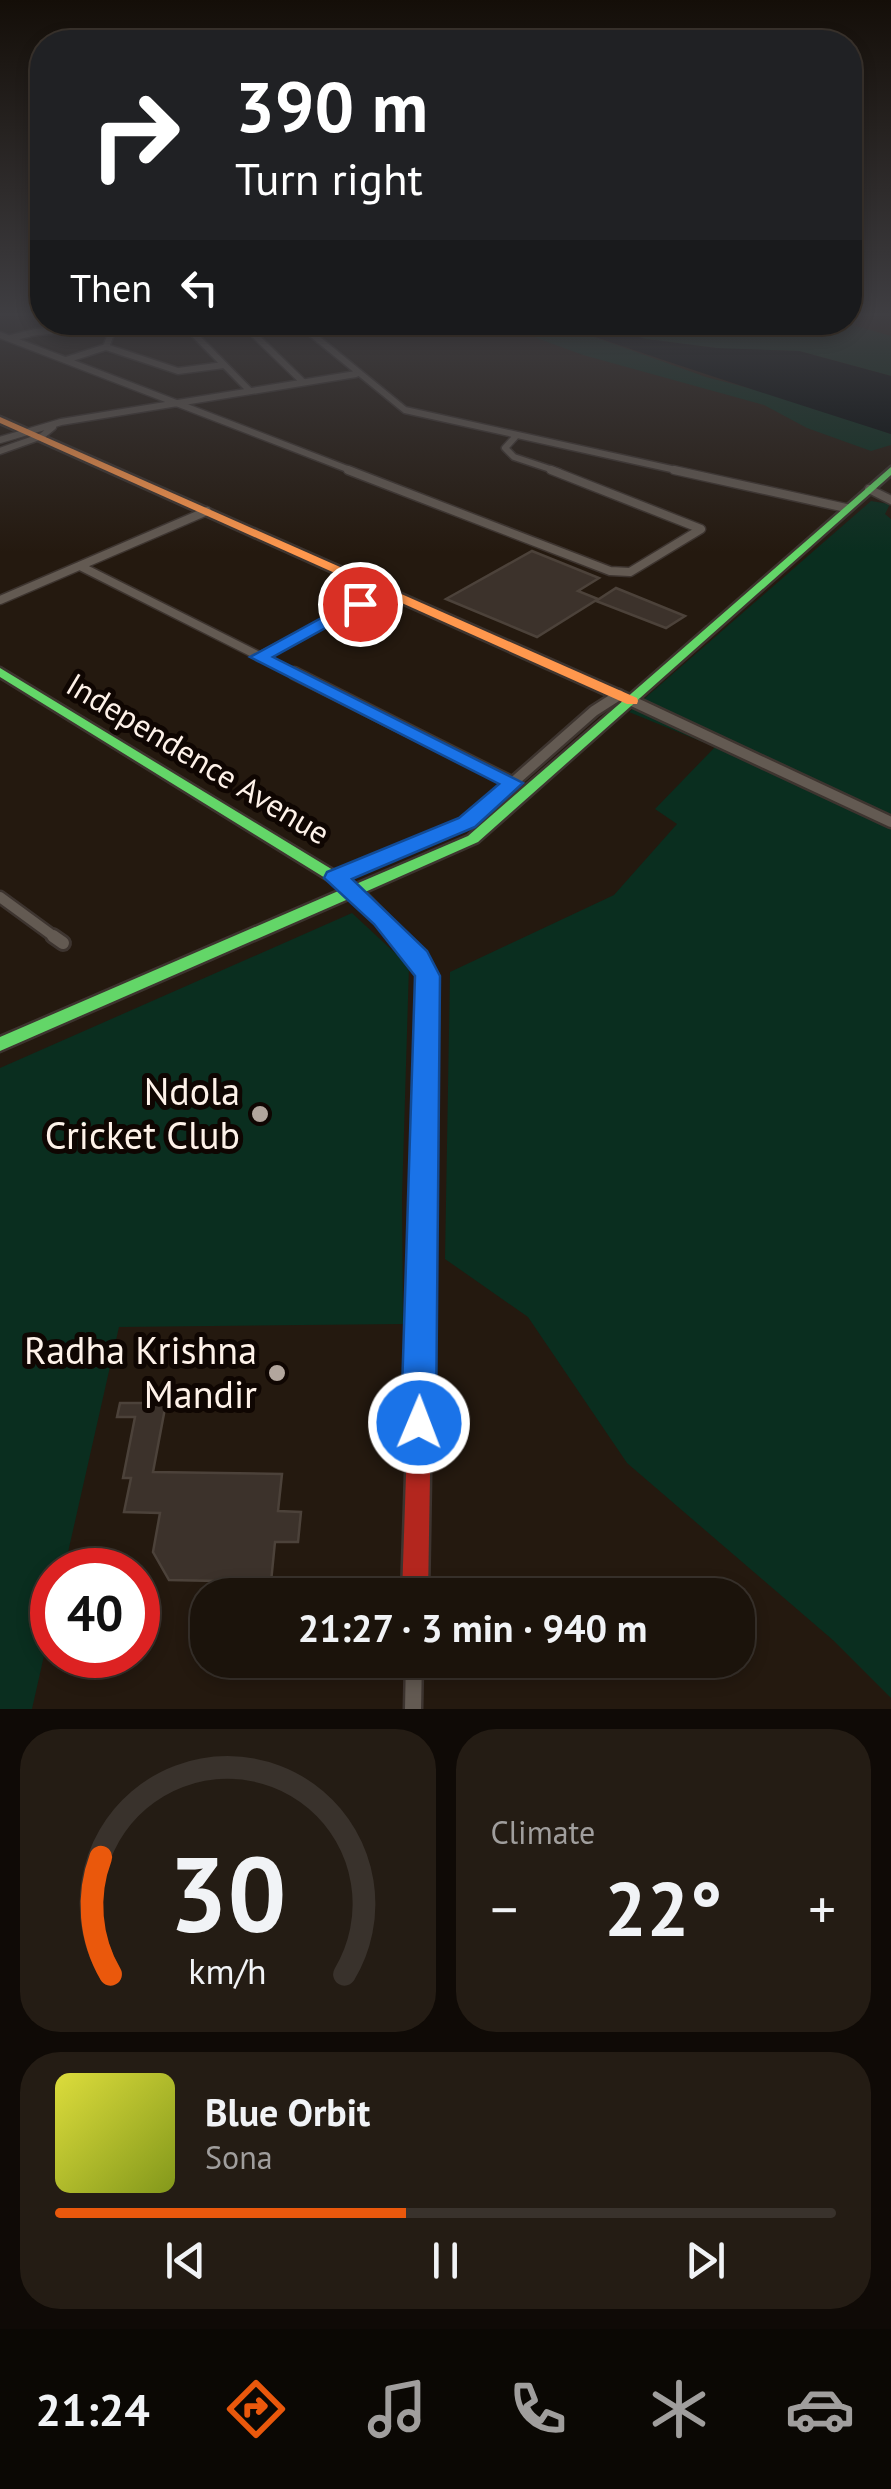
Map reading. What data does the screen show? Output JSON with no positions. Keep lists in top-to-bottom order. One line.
{"streets":{"main road":["Independence Avenue"]},"places":["Ndola Cricket Club","Radha Krishna Mandir"],"page":{"turn":["390 m","Turn right"],"then":"Then","limit":"40","trip":"21:27 · 3 min · 940 m","tile":"Climate","heat":["−","22°","+"],"song":["Blue Orbit","Sona"],"tabs":"21:24","gauge":["30","km/h"]}}
